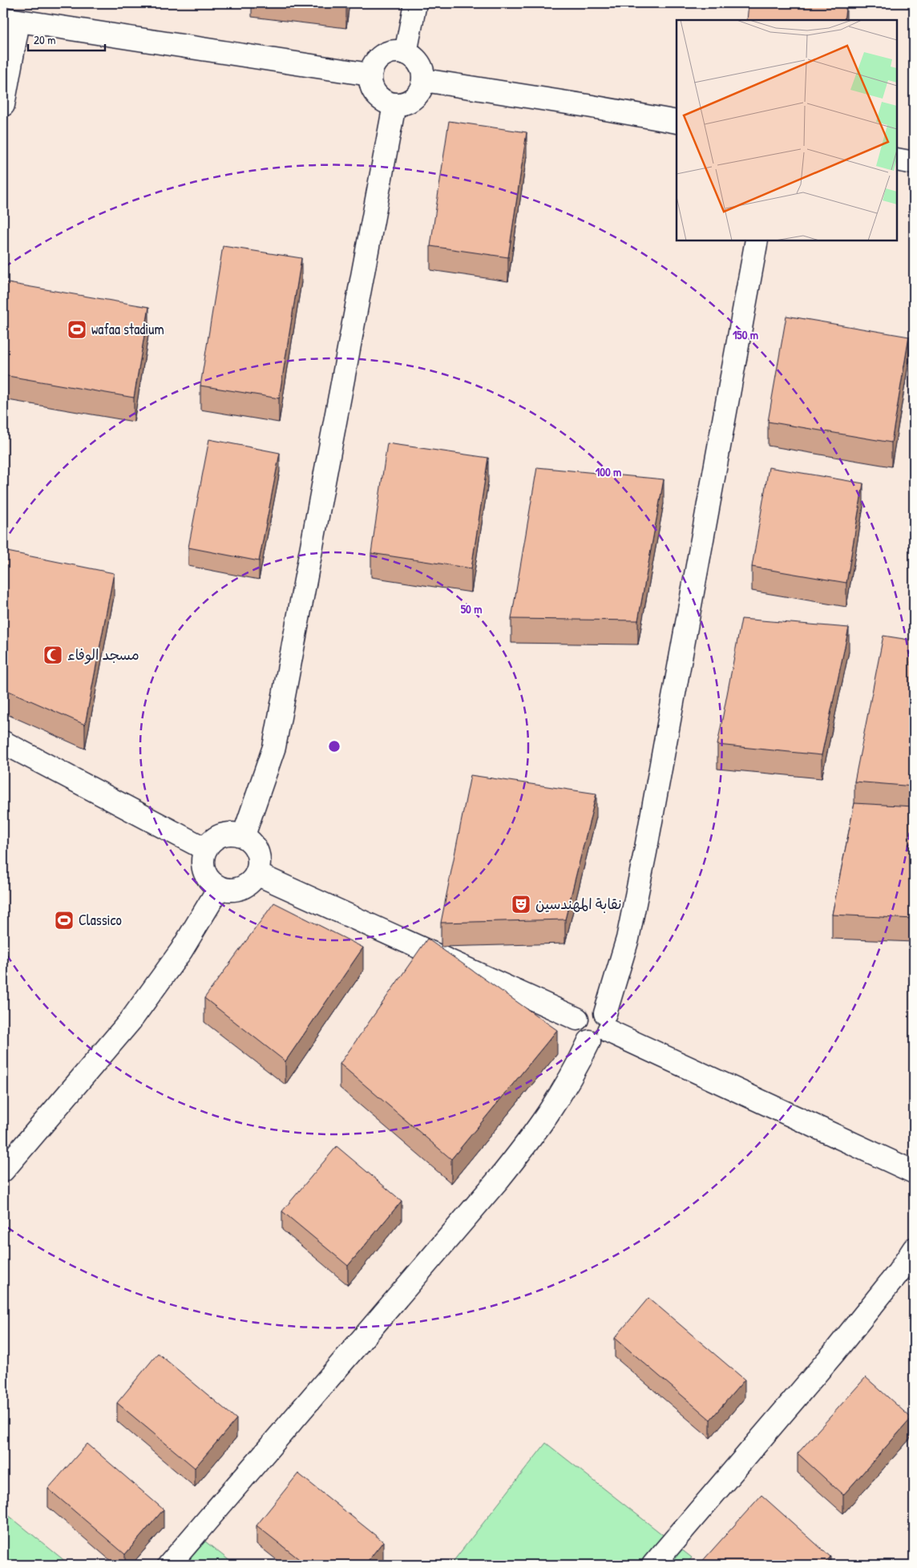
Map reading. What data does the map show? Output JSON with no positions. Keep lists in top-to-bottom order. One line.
{"places":{"sports":["wafaa stadium","Classico"],"mosque":["مسجد الوفاء"],"theatre":["نقابة المهندسين"]},"scale_bar":"20 m","rings":["150 m","100 m","50 m"]}
